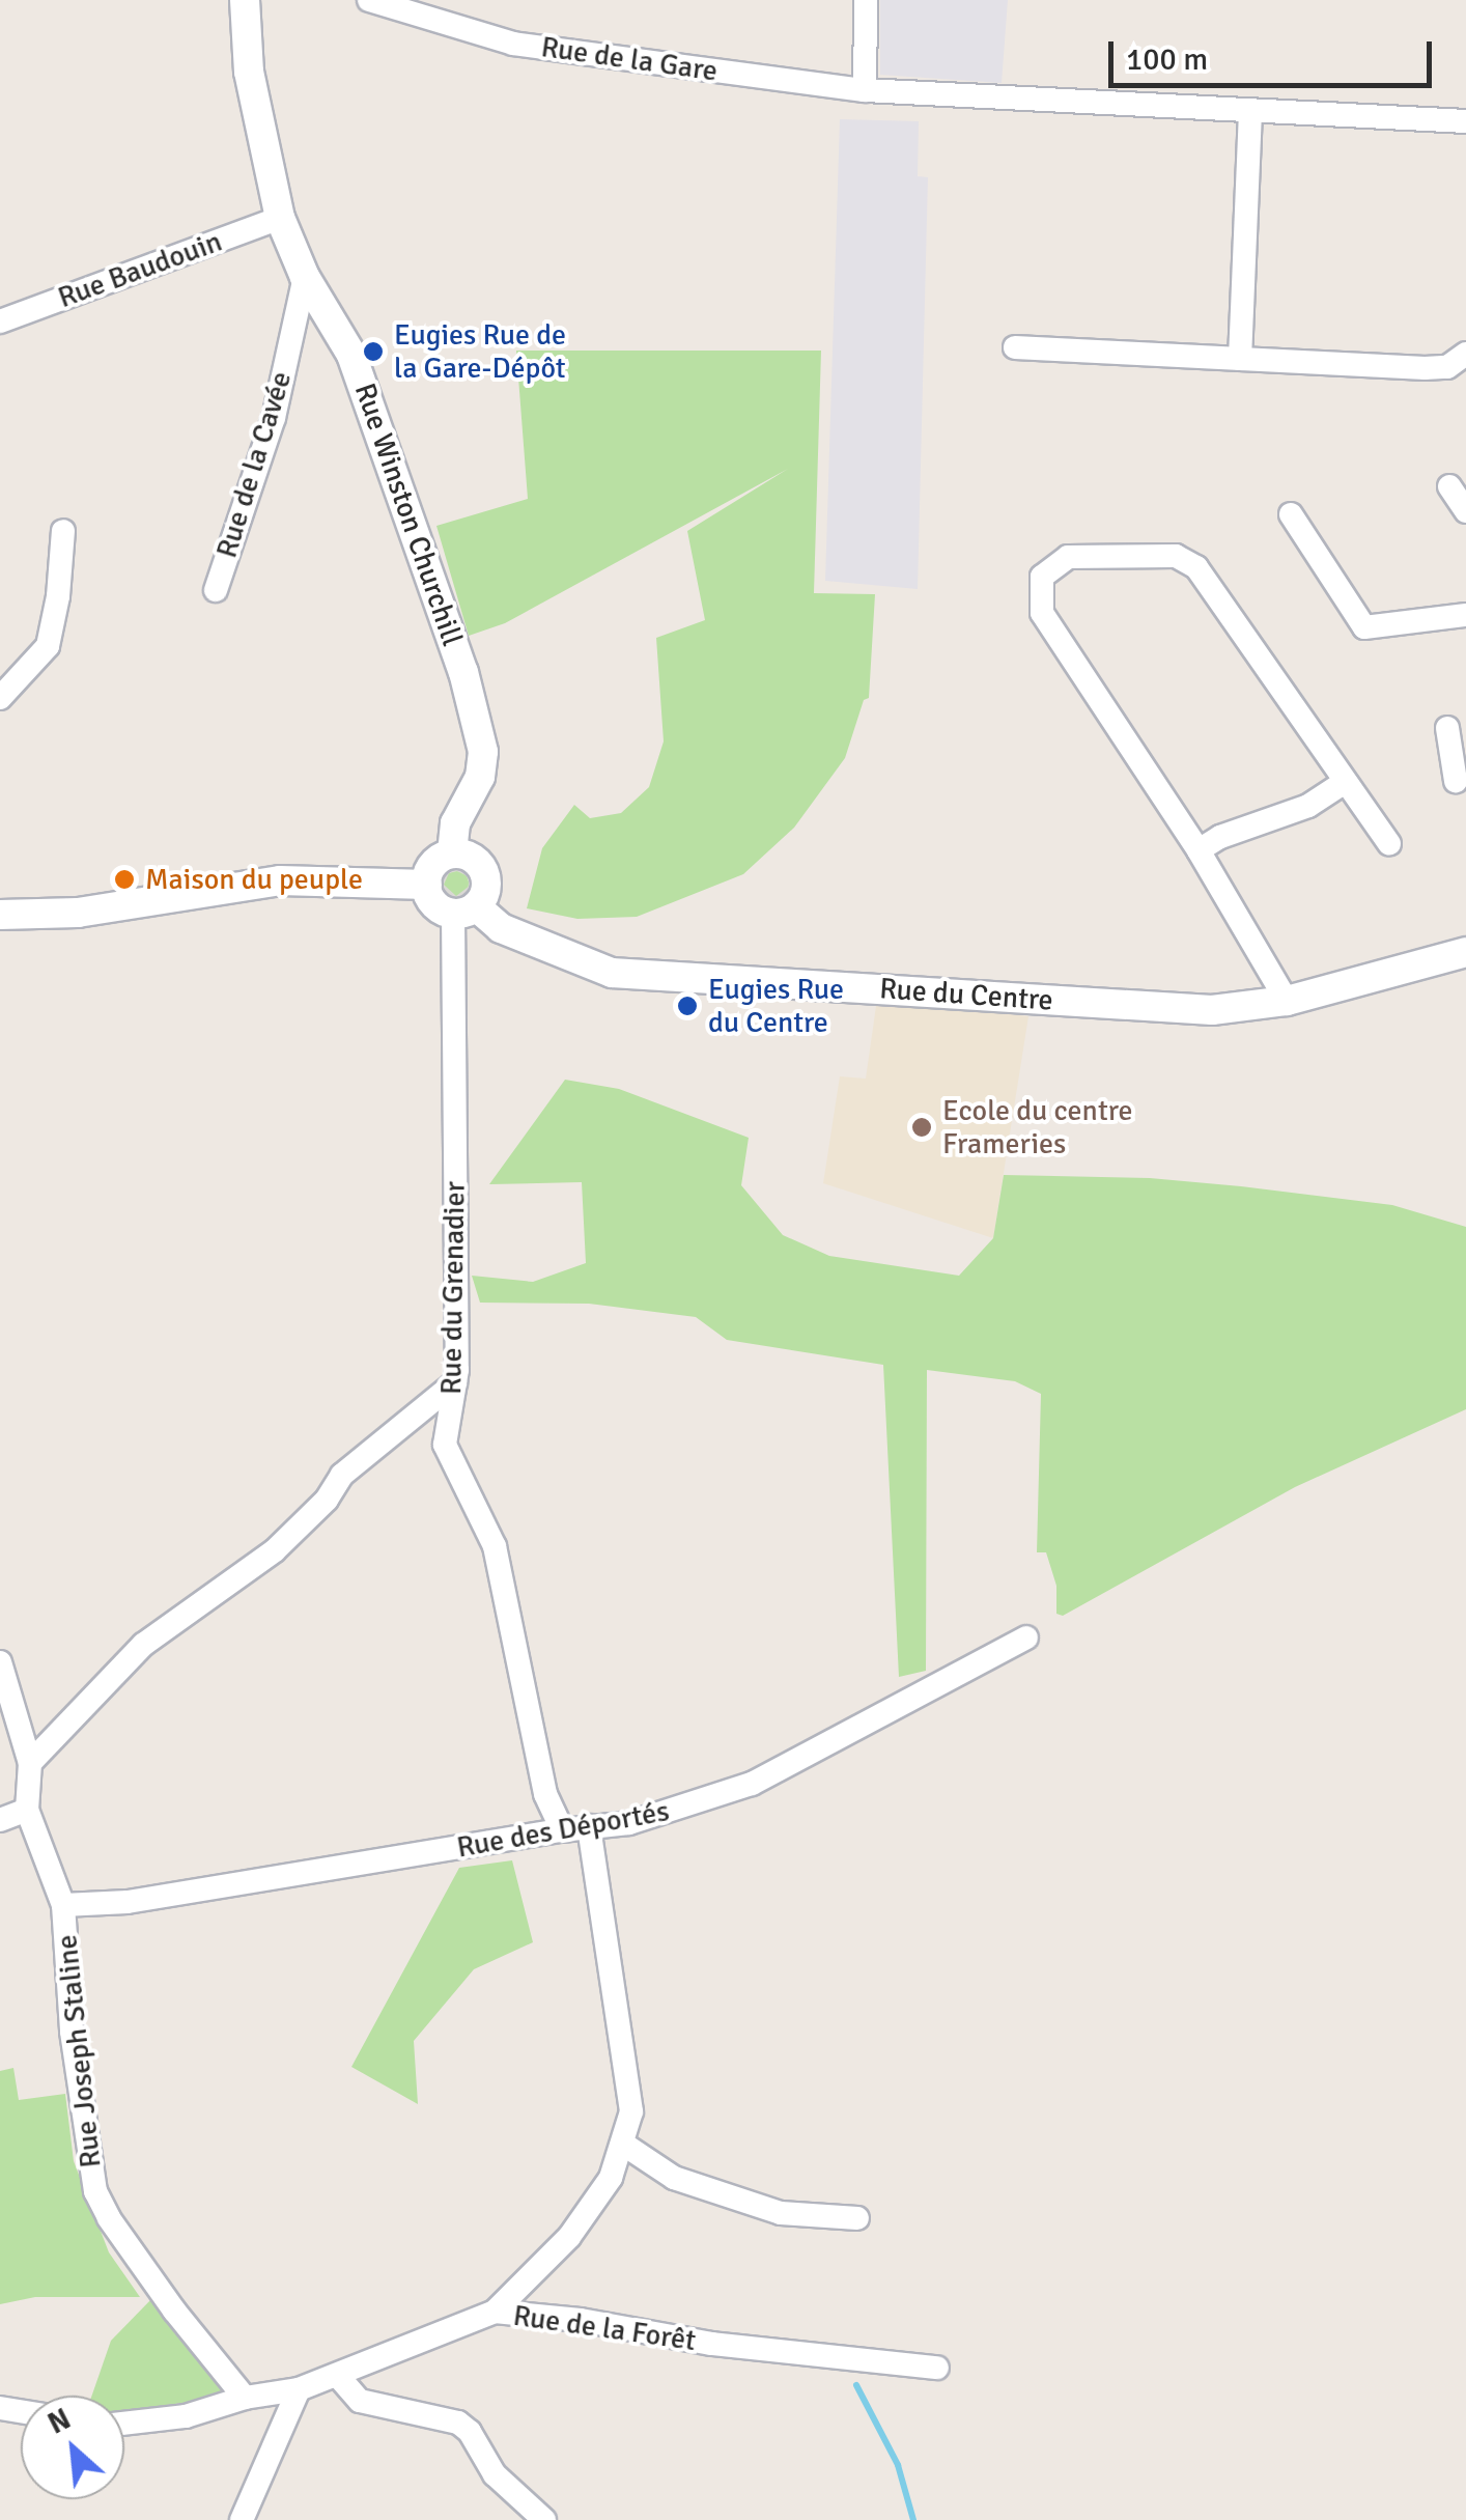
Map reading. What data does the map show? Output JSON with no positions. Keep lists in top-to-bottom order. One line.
{"streets":{"street":["Rue de la Gare","Rue Baudouin","Rue de la Cavée","Rue Winston Churchill","Rue du Centre","Rue du Grenadier","Rue des Déportés","Rue Joseph Staline","Rue de la Forêt"]},"crossings":[["Rue Baudouin","Rue Winston Churchill"],["Rue de la Cavée","Rue Winston Churchill"],["Rue Winston Churchill","Rue du Centre"],["Rue Winston Churchill","Rue du Grenadier"],["Rue du Centre","Rue du Grenadier"],["Rue du Grenadier","Rue des Déportés"],["Rue des Déportés","Rue Joseph Staline"],["Rue Joseph Staline","Rue de la Forêt"]],"places":["Eugies Rue de la Gare-Dépôt","Maison du peuple","Eugies Rue du Centre","Ecole du centre Frameries"],"scale_bar":"100 m","north":"top left"}
